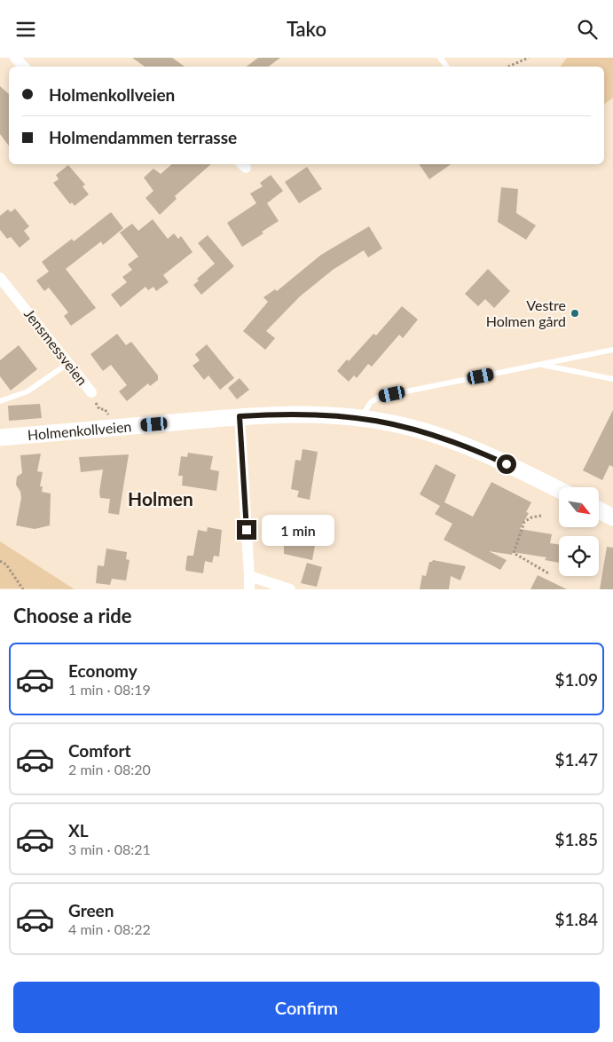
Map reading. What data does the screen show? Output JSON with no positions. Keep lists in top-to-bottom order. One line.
{"streets":{"main road":["Holmenkollveien"],"street":["Jensmessveien"]},"districts":["Holmen"],"places":["Vestre Holmen gård"],"north":"bottom right","page":{"header":"Tako","banner":["Holmenkollveien","Holmendammen terrasse"],"bubble":"1 min","heading":"Choose a ride","list":[{"name":"Economy","note":"1 min · 08:19","value":"$1.09"},{"name":"Comfort","note":"2 min · 08:20","value":"$1.47"},{"name":"XL","note":"3 min · 08:21","value":"$1.85"},{"name":"Green","note":"4 min · 08:22","value":"$1.84"}],"buttons":"Confirm"}}
